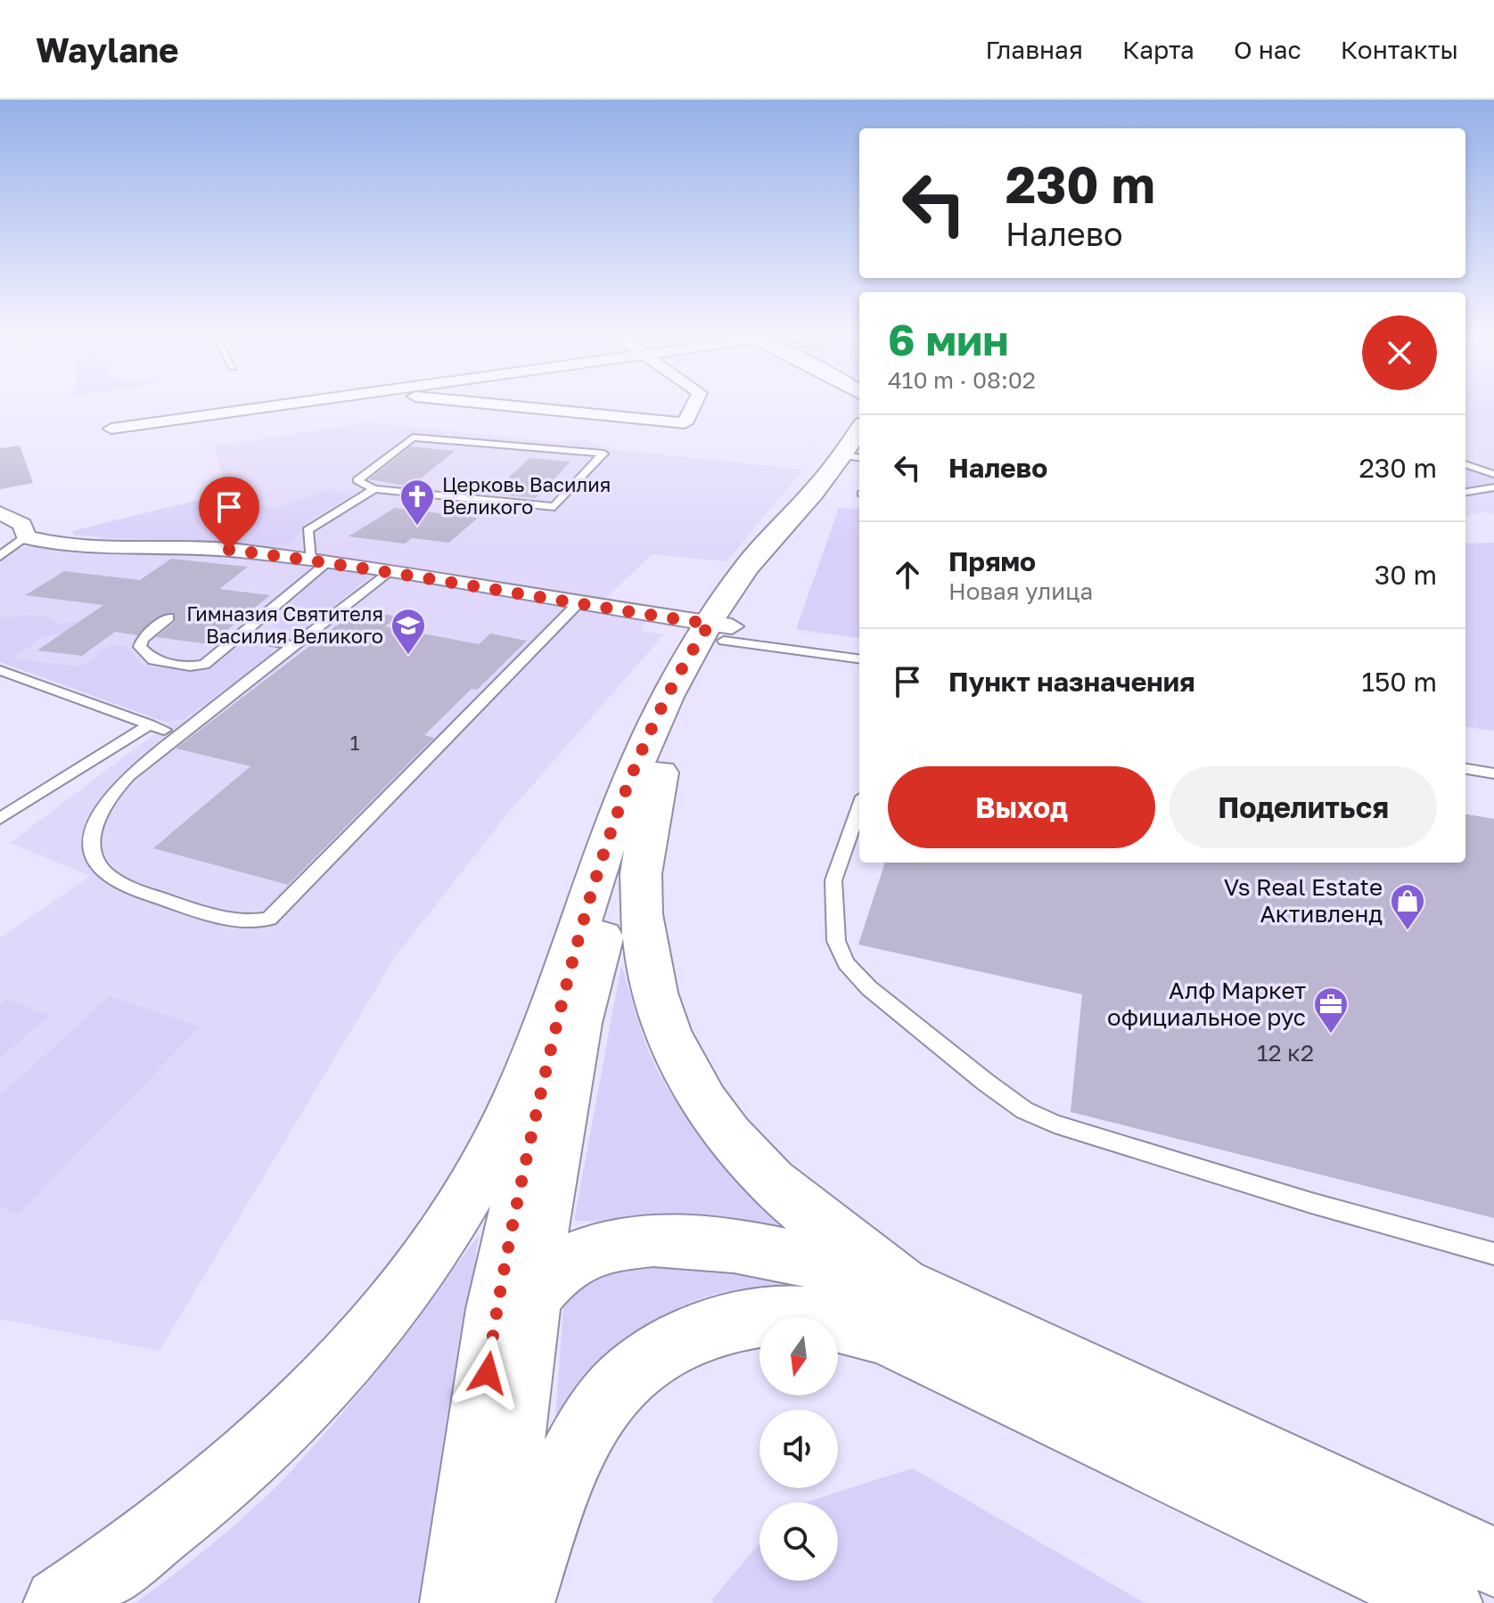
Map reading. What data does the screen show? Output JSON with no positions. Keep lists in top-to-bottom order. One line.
{"places":{"church":["Церковь Василия Великого"],"school or university":["Гимназия Святителя Василия Великого"],"shop":["Vs Real Estate Активленд"],"office":["Алф Маркет официальное рус"]},"house_numbers":["1","12 к2"],"north":"bottom","page":{"header":"Waylane","nav":["Главная","Карта","О нас","Контакты"],"turn":["230 m","Налево"],"heading":["6 мин","410 m · 08:02"],"list":[{"name":"Налево","value":"230 m"},{"name":"Прямо","note":"Новая улица","value":"30 m"},{"name":"Пункт назначения","value":"150 m"}],"buttons":["Выход","Поделиться"]}}
